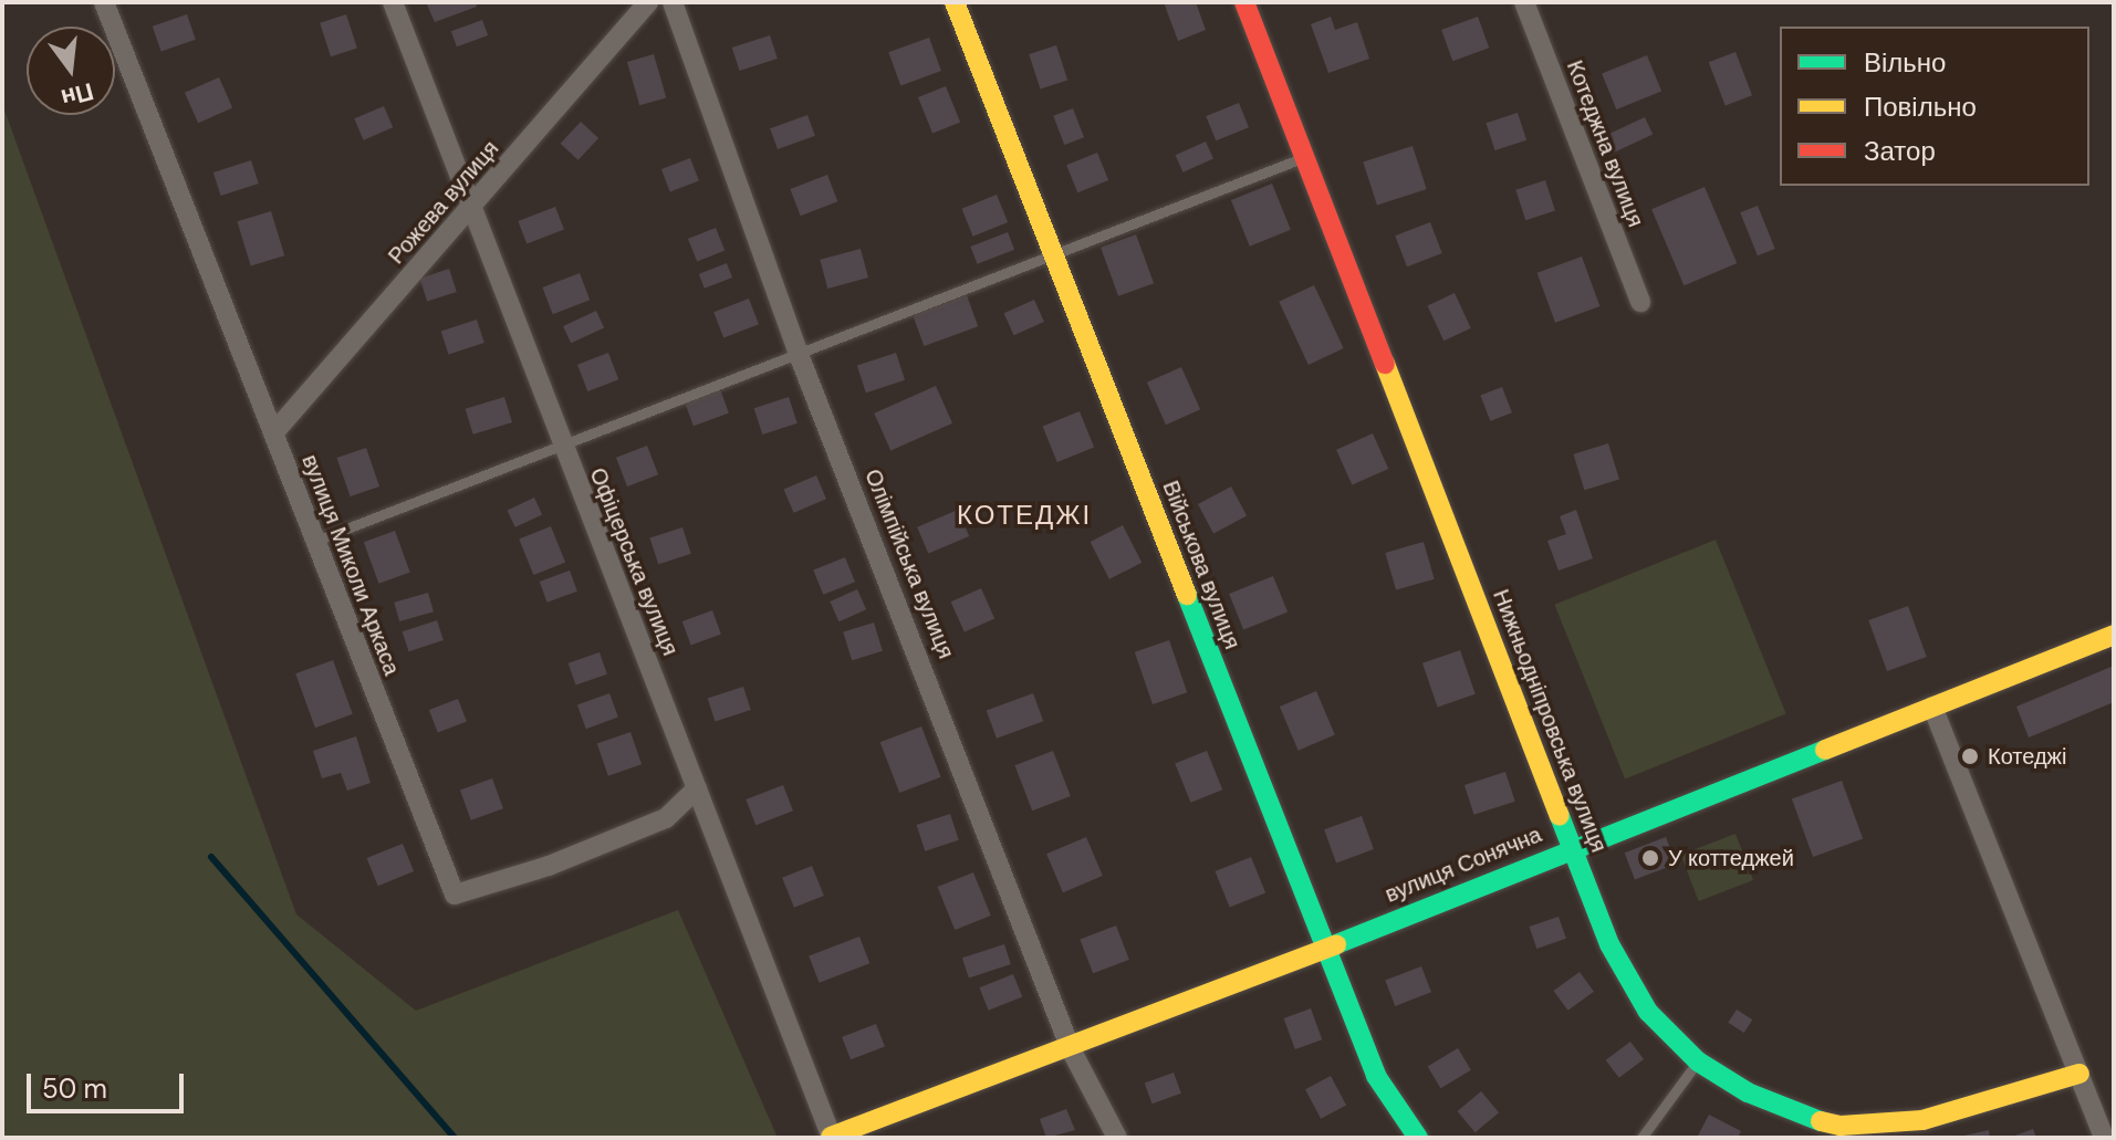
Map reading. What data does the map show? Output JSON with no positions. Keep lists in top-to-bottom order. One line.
{"streets":{"street":["Котеджна вулиця","Рожева вулиця","Офіцерська вулиця","Олімпійська вулиця","вулиця Миколи Аркаса","Військова вулиця","Нижньодніпровська вулиця","вулиця Сонячна"]},"crossings":[["Рожева вулиця","Офіцерська вулиця"],["Рожева вулиця","вулиця Миколи Аркаса"],["Офіцерська вулиця","вулиця Миколи Аркаса"],["Офіцерська вулиця","вулиця Сонячна"],["Олімпійська вулиця","вулиця Сонячна"],["Військова вулиця","вулиця Сонячна"],["Нижньодніпровська вулиця","вулиця Сонячна"]],"districts":["КОТЕДЖІ"],"places":["Котеджі","У коттеджей"],"legend":["Вільно","Повільно","Затор"],"scale_bar":"50 m","north":"bottom"}
